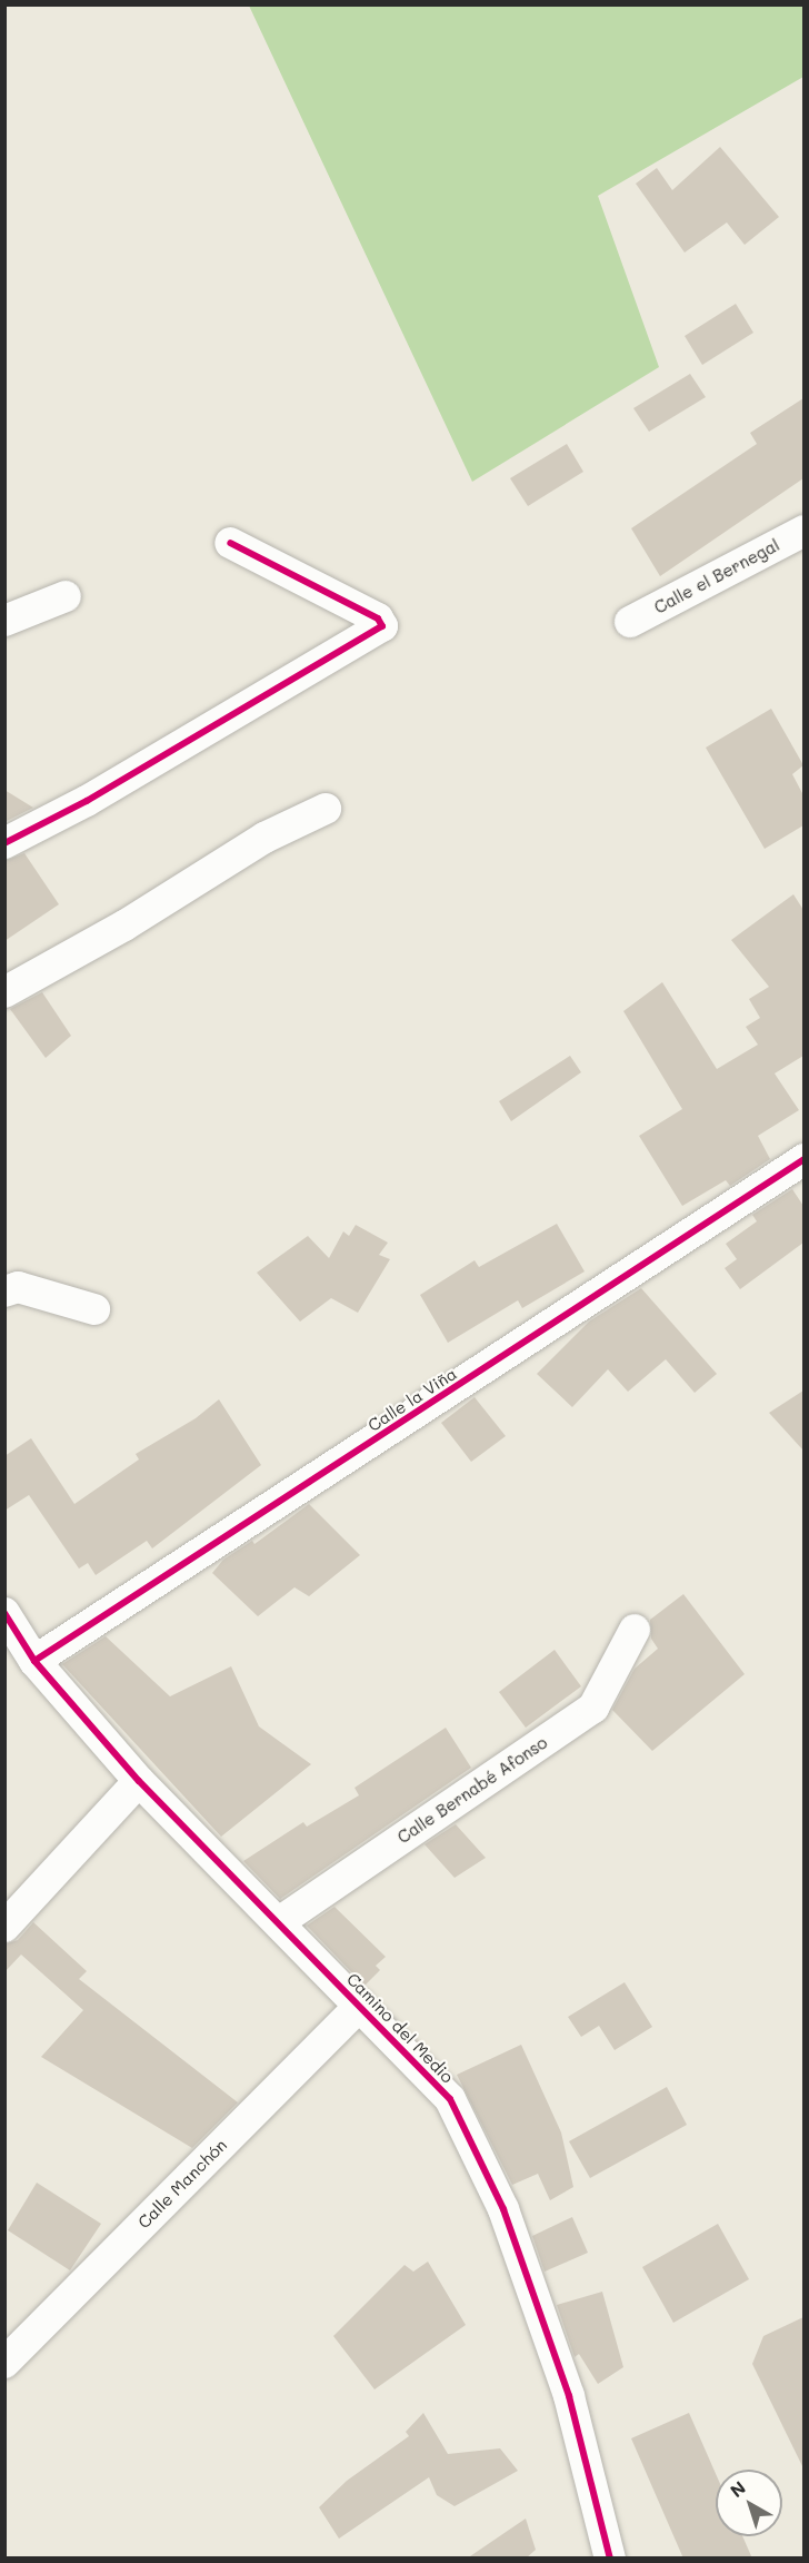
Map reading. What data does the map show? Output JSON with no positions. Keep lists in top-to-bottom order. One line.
{"streets":{"street":["Calle el Bernegal","Calle la Viña","Calle Bernabé Afonso","Camino del Medio","Calle Manchón"]},"crossings":[["Calle la Viña","Camino del Medio"],["Calle Bernabé Afonso","Camino del Medio"],["Camino del Medio","Calle Manchón"]],"north":"top left"}
